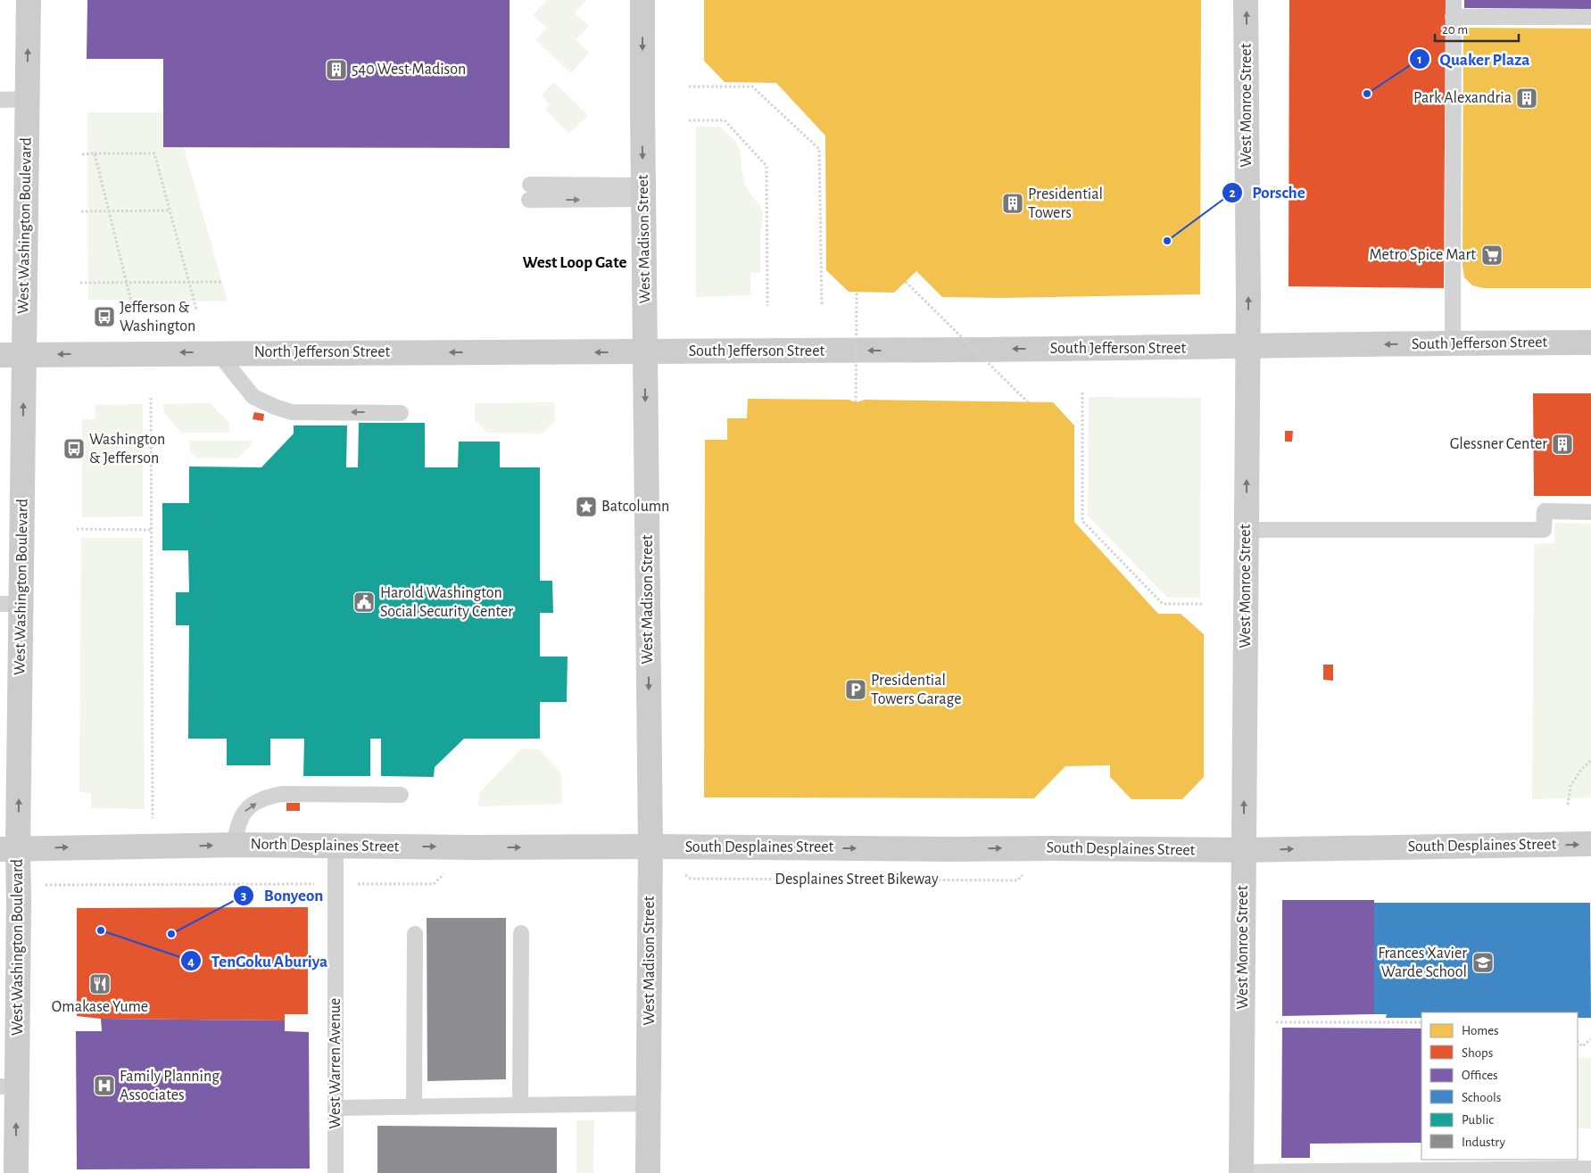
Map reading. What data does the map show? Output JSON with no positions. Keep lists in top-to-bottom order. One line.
{"streets":{"main road":["West Monroe Street","West Washington Boulevard","West Madison Street","South Jefferson Street","North Jefferson Street","North Desplaines Street","South Desplaines Street"],"lane":["West Warren Avenue"],"path":["Desplaines Street Bikeway"]},"crossings":[["West Monroe Street","South Jefferson Street"],["West Monroe Street","South Desplaines Street"],["West Washington Boulevard","North Jefferson Street"],["West Washington Boulevard","North Desplaines Street"],["West Madison Street","South Jefferson Street"],["West Madison Street","North Jefferson Street"],["West Madison Street","North Desplaines Street"],["West Madison Street","South Desplaines Street"],["South Jefferson Street","North Jefferson Street"],["North Desplaines Street","South Desplaines Street"],["North Desplaines Street","West Warren Avenue"]],"one_way":["West Monroe Street","West Washington Boulevard","West Madison Street","South Jefferson Street","North Jefferson Street","North Desplaines Street","South Desplaines Street"],"districts":["West Loop Gate"],"places":{"building":["540 West Madison","Park Alexandria","Presidential Towers","Glessner Center"],"other":["Quaker Plaza","Porsche","TenGoku Aburiya","Bonyeon"],"supermarket":["Metro Spice Mart"],"bus stop":["Jefferson & Washington","Washington & Jefferson"],"place":["Batcolumn"],"public building":["Harold Washington Social Security Center"],"parking":["Presidential Towers Garage"],"school or university":["Frances Xavier Warde School"],"restaurant":["Omakase Yume"],"hospital":["Family Planning Associates"]},"legend":["Homes","Shops","Offices","Schools","Public","Industry"],"scale_bar":"20 m"}
